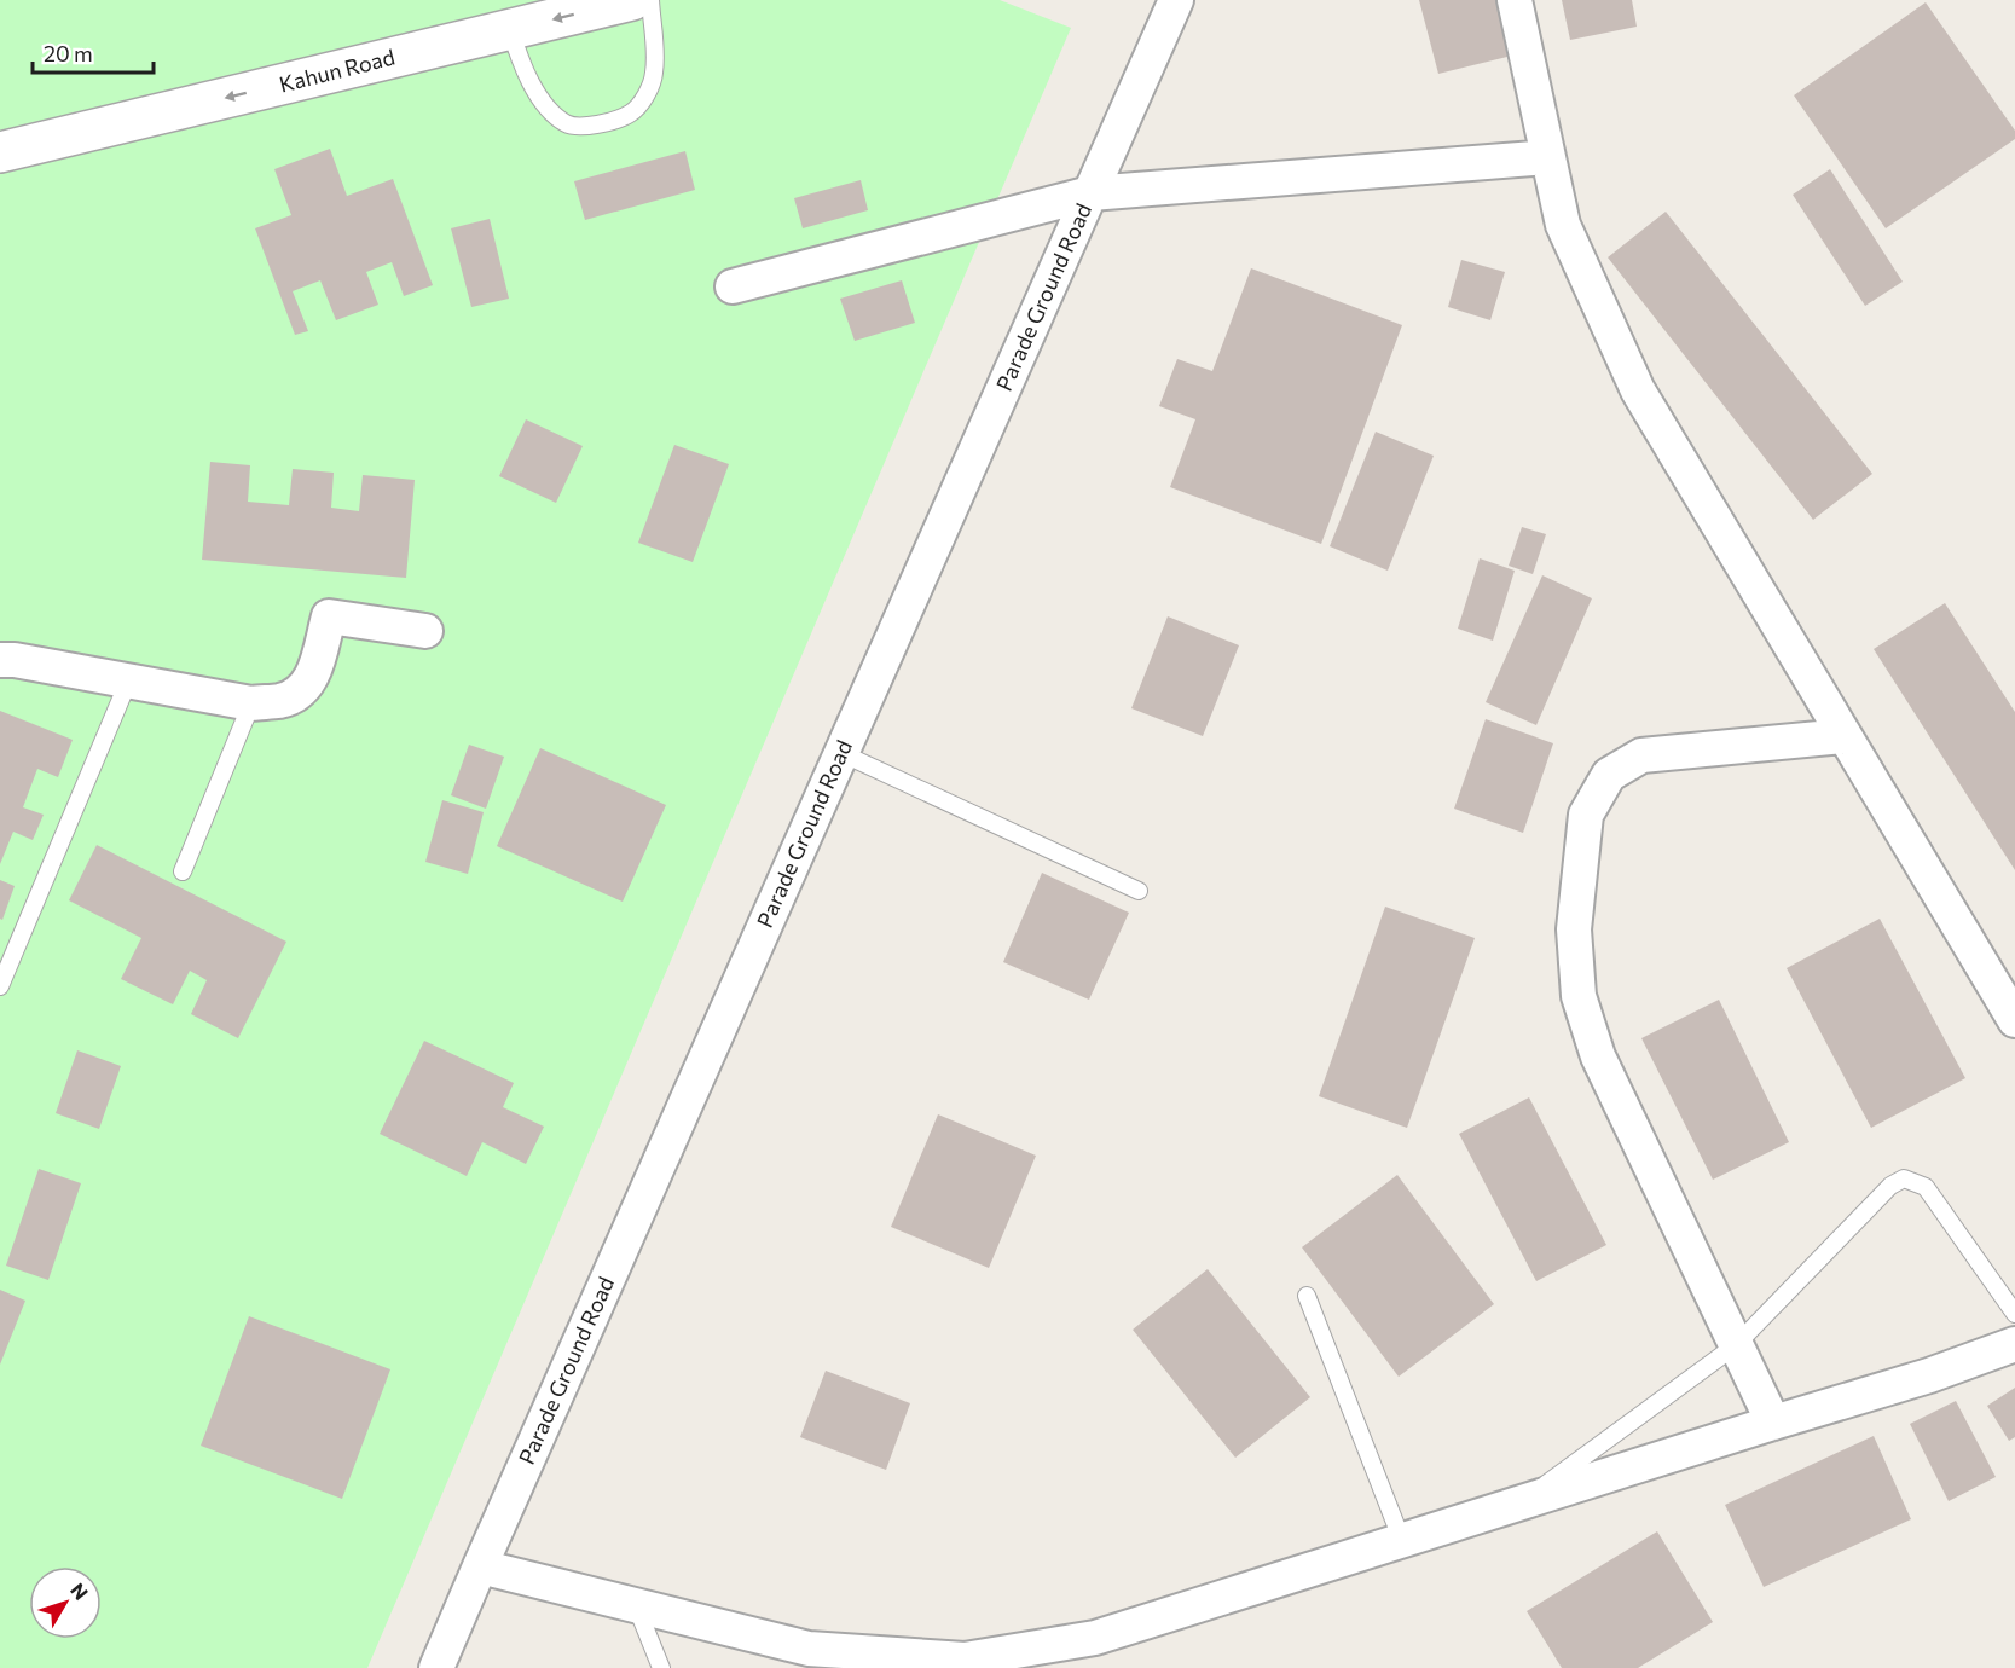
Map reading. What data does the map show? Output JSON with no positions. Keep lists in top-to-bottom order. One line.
{"streets":{"street":["Kahun Road","Parade Ground Road"]},"one_way":["Kahun Road"],"scale_bar":"20 m","north":"top right"}
